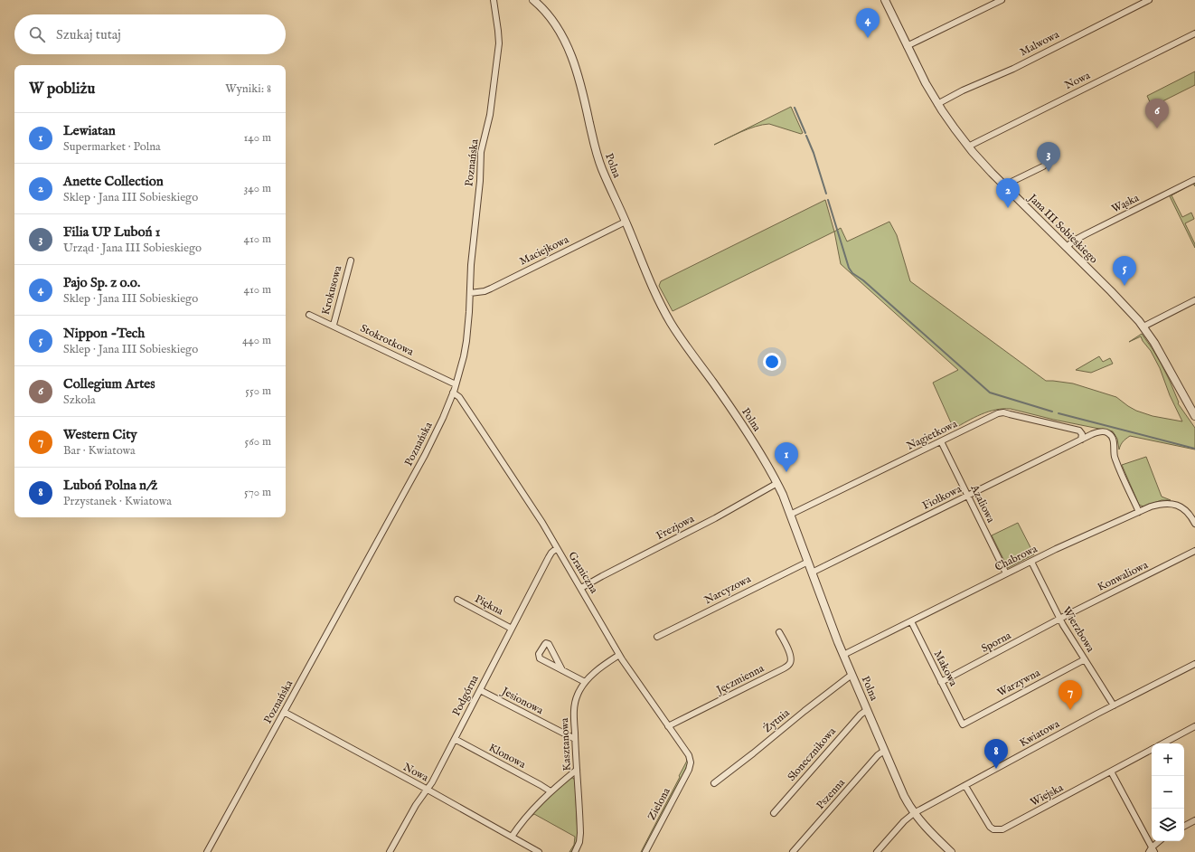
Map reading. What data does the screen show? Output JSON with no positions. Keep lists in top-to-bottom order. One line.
{"streets":{"street":["Malwowa","Nowa","Poznańska","Polna","Wąska","Jana III Sobieskiego","Maciejkowa","Krokusowa","Stokrotkowa","Nagietkowa","Fiołkowa","Azaliowa","Frezjowa","Chabrowa","Graniczna","Konwaliowa","Narcyzowa","Piękna","Wierzbowa","Sporna","Makowa","Jęczmienna","Warzywna","Podgórna","Jesionowa","Żytnia","Kwiatowa","Kasztanowa","Słonecznikowa","Klonowa","Pszenna","Wiejska","Zielona"]},"crossings":[["Malwowa","Jana III Sobieskiego"],["Nowa","Poznańska"],["Nowa","Jana III Sobieskiego"],["Nowa","Podgórna"],["Poznańska","Maciejkowa"],["Poznańska","Stokrotkowa"],["Poznańska","Graniczna"],["Polna","Maciejkowa"],["Polna","Nagietkowa"],["Polna","Fiołkowa"],["Polna","Frezjowa"],["Polna","Chabrowa"],["Polna","Narcyzowa"],["Polna","Żytnia"],["Polna","Kwiatowa"],["Polna","Słonecznikowa"],["Polna","Pszenna"],["Wąska","Jana III Sobieskiego"],["Krokusowa","Stokrotkowa"],["Nagietkowa","Fiołkowa"],["Nagietkowa","Azaliowa"],["Fiołkowa","Azaliowa"],["Fiołkowa","Chabrowa"],["Azaliowa","Chabrowa"],["Frezjowa","Graniczna"],["Chabrowa","Wierzbowa"],["Chabrowa","Makowa"],["Graniczna","Jęczmienna"],["Graniczna","Podgórna"],["Graniczna","Kasztanowa"],["Graniczna","Zielona"],["Konwaliowa","Wierzbowa"],["Konwaliowa","Sporna"],["Piękna","Podgórna"],["Wierzbowa","Sporna"],["Wierzbowa","Warzywna"],["Wierzbowa","Kwiatowa"],["Sporna","Makowa"],["Makowa","Warzywna"],["Podgórna","Jesionowa"],["Podgórna","Klonowa"],["Jesionowa","Kasztanowa"],["Kwiatowa","Wiejska"]],"page":{"pins":["4","6","3","2","5","1","7","8"],"search":"Szukaj tutaj","heading":["W pobliżu","Wyniki: 8"],"list":[{"mark":"1","name":"Lewiatan","note":"Supermarket · Polna","value":"140 m"},{"mark":"2","name":"Anette Collection","note":"Sklep · Jana III Sobieskiego","value":"340 m"},{"mark":"3","name":"Filia UP Luboń 1","note":"Urząd · Jana III Sobieskiego","value":"410 m"},{"mark":"4","name":"Pajo Sp. z o.o.","note":"Sklep · Jana III Sobieskiego","value":"410 m"},{"mark":"5","name":"Nippon -Tech","note":"Sklep · Jana III Sobieskiego","value":"440 m"},{"mark":"6","name":"Collegium Artes","note":"Szkoła","value":"550 m"},{"mark":"7","name":"Western City","note":"Bar · Kwiatowa","value":"560 m"},{"mark":"8","name":"Luboń Polna n/ż","note":"Przystanek · Kwiatowa","value":"570 m"}],"map_buttons":["+","−"]}}
